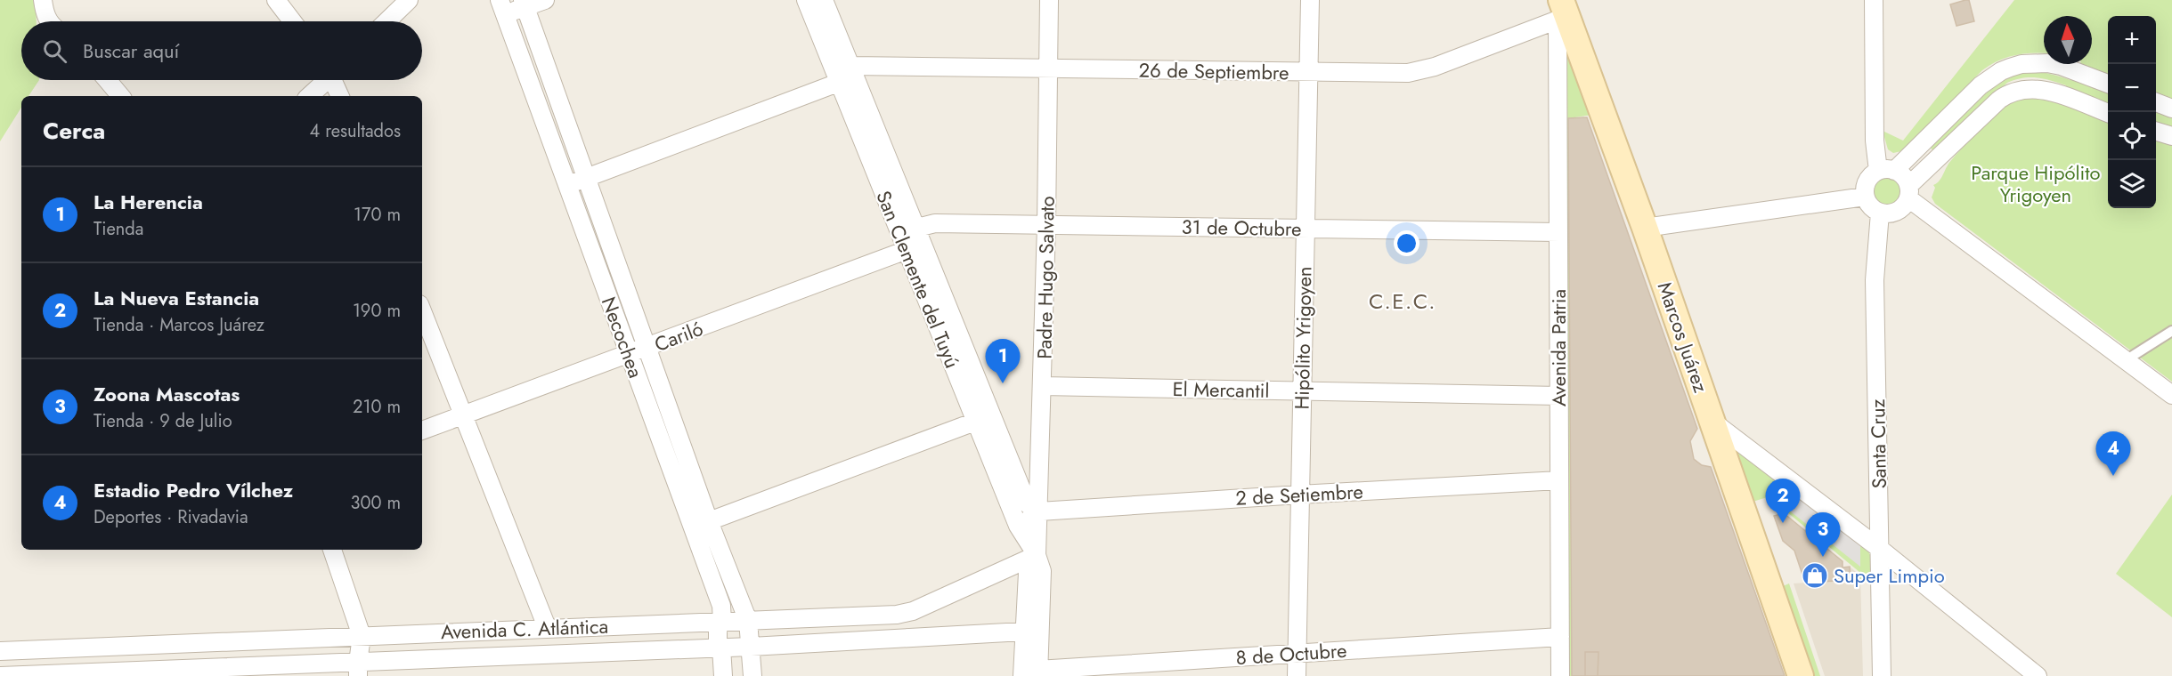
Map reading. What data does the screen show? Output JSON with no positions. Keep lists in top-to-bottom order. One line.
{"streets":{"main road":["Marcos Juárez"],"street":["26 de Septiembre","31 de Octubre","Padre Hugo Salvato","San Clemente del Tuyú","Cariló","Necochea","Hipólito Yrigoyen","Avenida Patria","El Mercantil","Santa Cruz","2 de Setiembre","Avenida C. Atlántica","8 de Octubre"]},"crossings":[["26 de Septiembre","Padre Hugo Salvato"],["26 de Septiembre","San Clemente del Tuyú"],["26 de Septiembre","Marcos Juárez"],["26 de Septiembre","Hipólito Yrigoyen"],["26 de Septiembre","Avenida Patria"],["31 de Octubre","Padre Hugo Salvato"],["31 de Octubre","San Clemente del Tuyú"],["31 de Octubre","Hipólito Yrigoyen"],["31 de Octubre","Avenida Patria"],["Padre Hugo Salvato","San Clemente del Tuyú"],["Padre Hugo Salvato","El Mercantil"],["Padre Hugo Salvato","2 de Setiembre"],["Padre Hugo Salvato","Avenida C. Atlántica"],["Padre Hugo Salvato","8 de Octubre"],["San Clemente del Tuyú","Cariló"],["San Clemente del Tuyú","2 de Setiembre"],["San Clemente del Tuyú","Avenida C. Atlántica"],["Cariló","Necochea"],["Necochea","Avenida C. Atlántica"],["Marcos Juárez","Avenida Patria"],["Hipólito Yrigoyen","El Mercantil"],["Hipólito Yrigoyen","2 de Setiembre"],["Hipólito Yrigoyen","8 de Octubre"],["Avenida Patria","El Mercantil"],["Avenida Patria","2 de Setiembre"],["Avenida Patria","8 de Octubre"]],"districts":["C.E.C."],"parks":["Parque Hipólito Yrigoyen"],"places":{"shop":["Super Limpio"]},"north":"top","page":{"map_buttons":["+","−"],"search":"Buscar aquí","heading":["Cerca","4 resultados"],"list":[{"mark":"1","name":"La Herencia","note":"Tienda","value":"170 m"},{"mark":"2","name":"La Nueva Estancia","note":"Tienda · Marcos Juárez","value":"190 m"},{"mark":"3","name":"Zoona Mascotas","note":"Tienda · 9 de Julio","value":"210 m"},{"mark":"4","name":"Estadio Pedro Vílchez","note":"Deportes · Rivadavia","value":"300 m"}],"pins":["1","4","2","3"]}}
